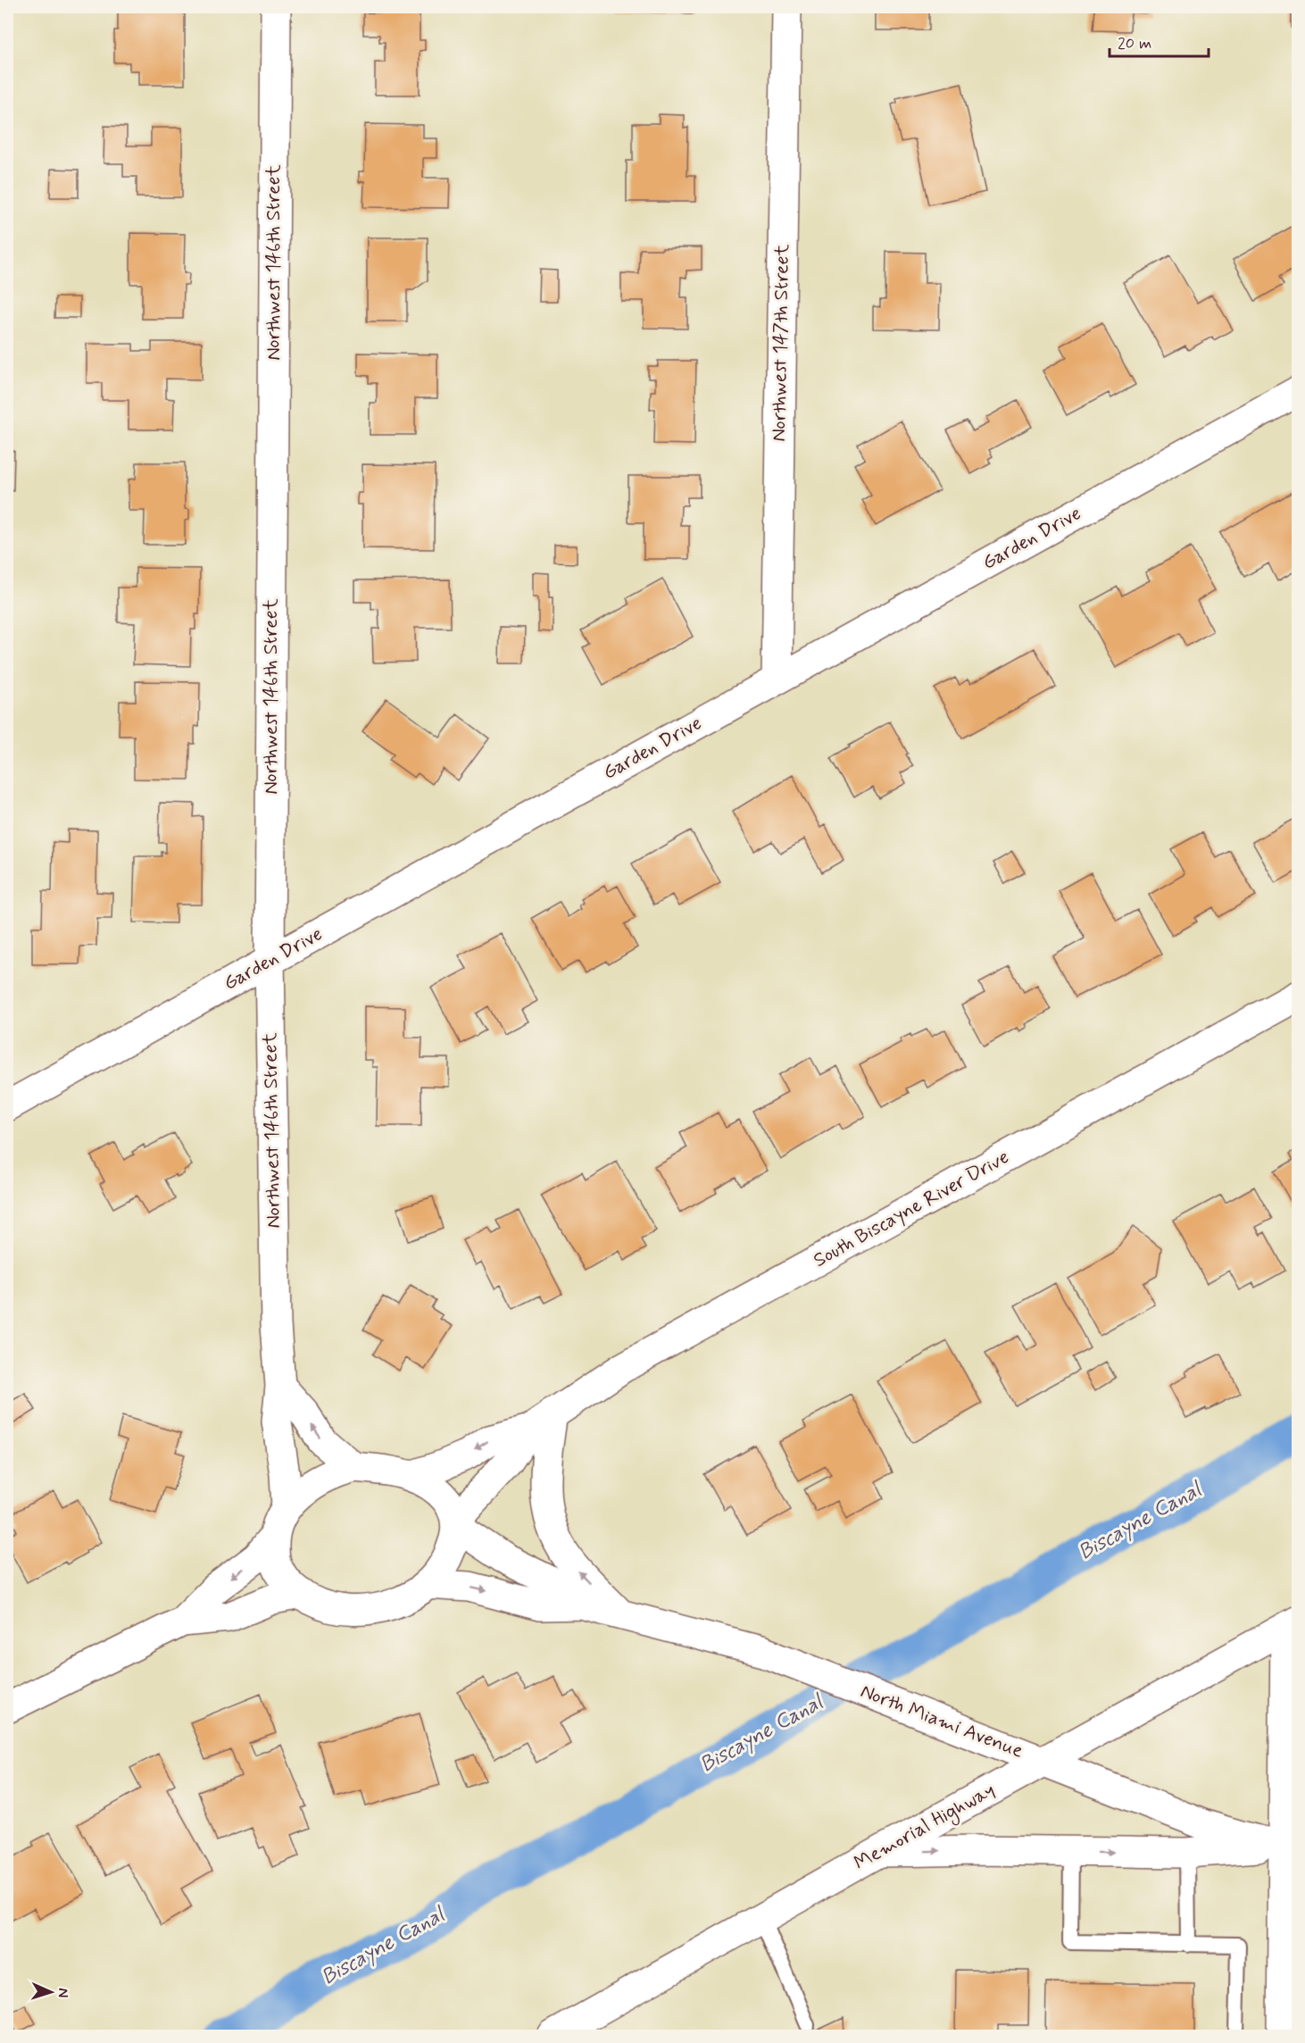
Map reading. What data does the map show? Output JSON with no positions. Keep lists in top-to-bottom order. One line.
{"streets":{"street":["Northwest 146th Street","Northwest 147th Street","Garden Drive","South Biscayne River Drive","North Miami Avenue","Memorial Highway"]},"crossings":[["Northwest 146th Street","Garden Drive"],["Northwest 146th Street","South Biscayne River Drive"],["Northwest 146th Street","North Miami Avenue"],["Northwest 147th Street","Garden Drive"],["South Biscayne River Drive","North Miami Avenue"],["North Miami Avenue","Memorial Highway"]],"water":["Biscayne Canal"],"scale_bar":"20 m","north":"right"}
